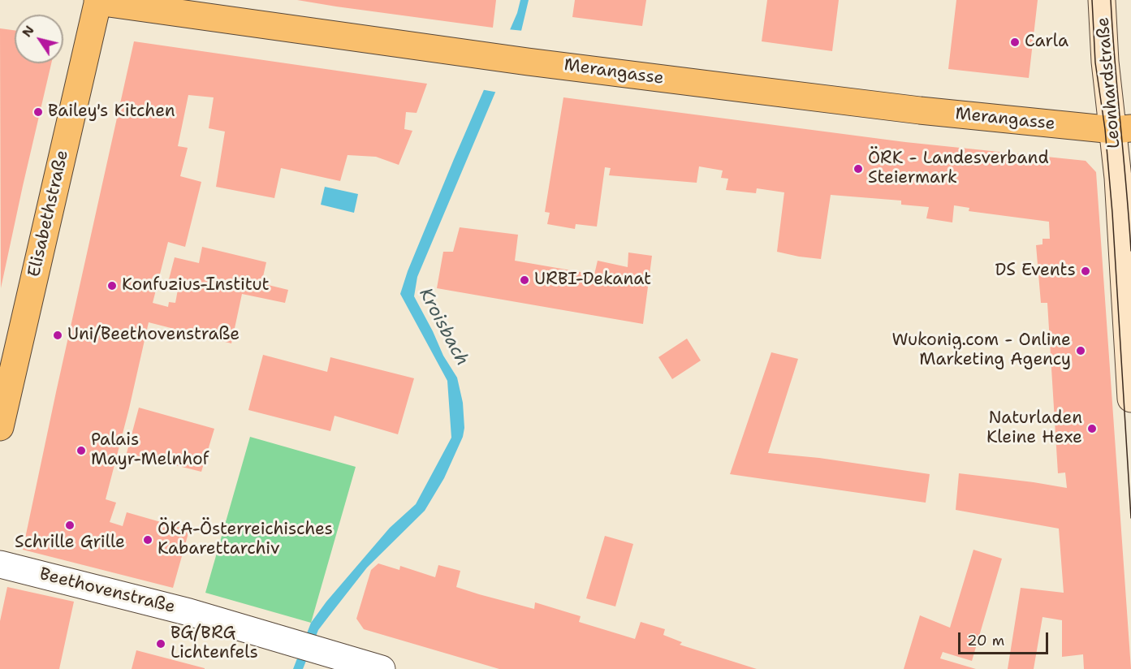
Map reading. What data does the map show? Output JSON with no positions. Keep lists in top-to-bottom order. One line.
{"streets":{"main road":["Merangasse","Leonhardstraße","Elisabethstraße"],"street":["Beethovenstraße"]},"crossings":[["Merangasse","Leonhardstraße"],["Merangasse","Elisabethstraße"]],"water":["Kroisbach"],"places":["Carla","Bailey's Kitchen","ÖRK - Landesverband Steiermark","DS Events","URBI-Dekanat","Konfuzius-Institut","Uni/Beethovenstraße","Wukonig.com - Online Marketing Agency","Naturladen Kleine Hexe","Palais Mayr-Melnhof","Schrille Grille","ÖKA-Österreichisches Kabarettarchiv","BG/BRG Lichtenfels"],"scale_bar":"20 m","north":"top left"}
